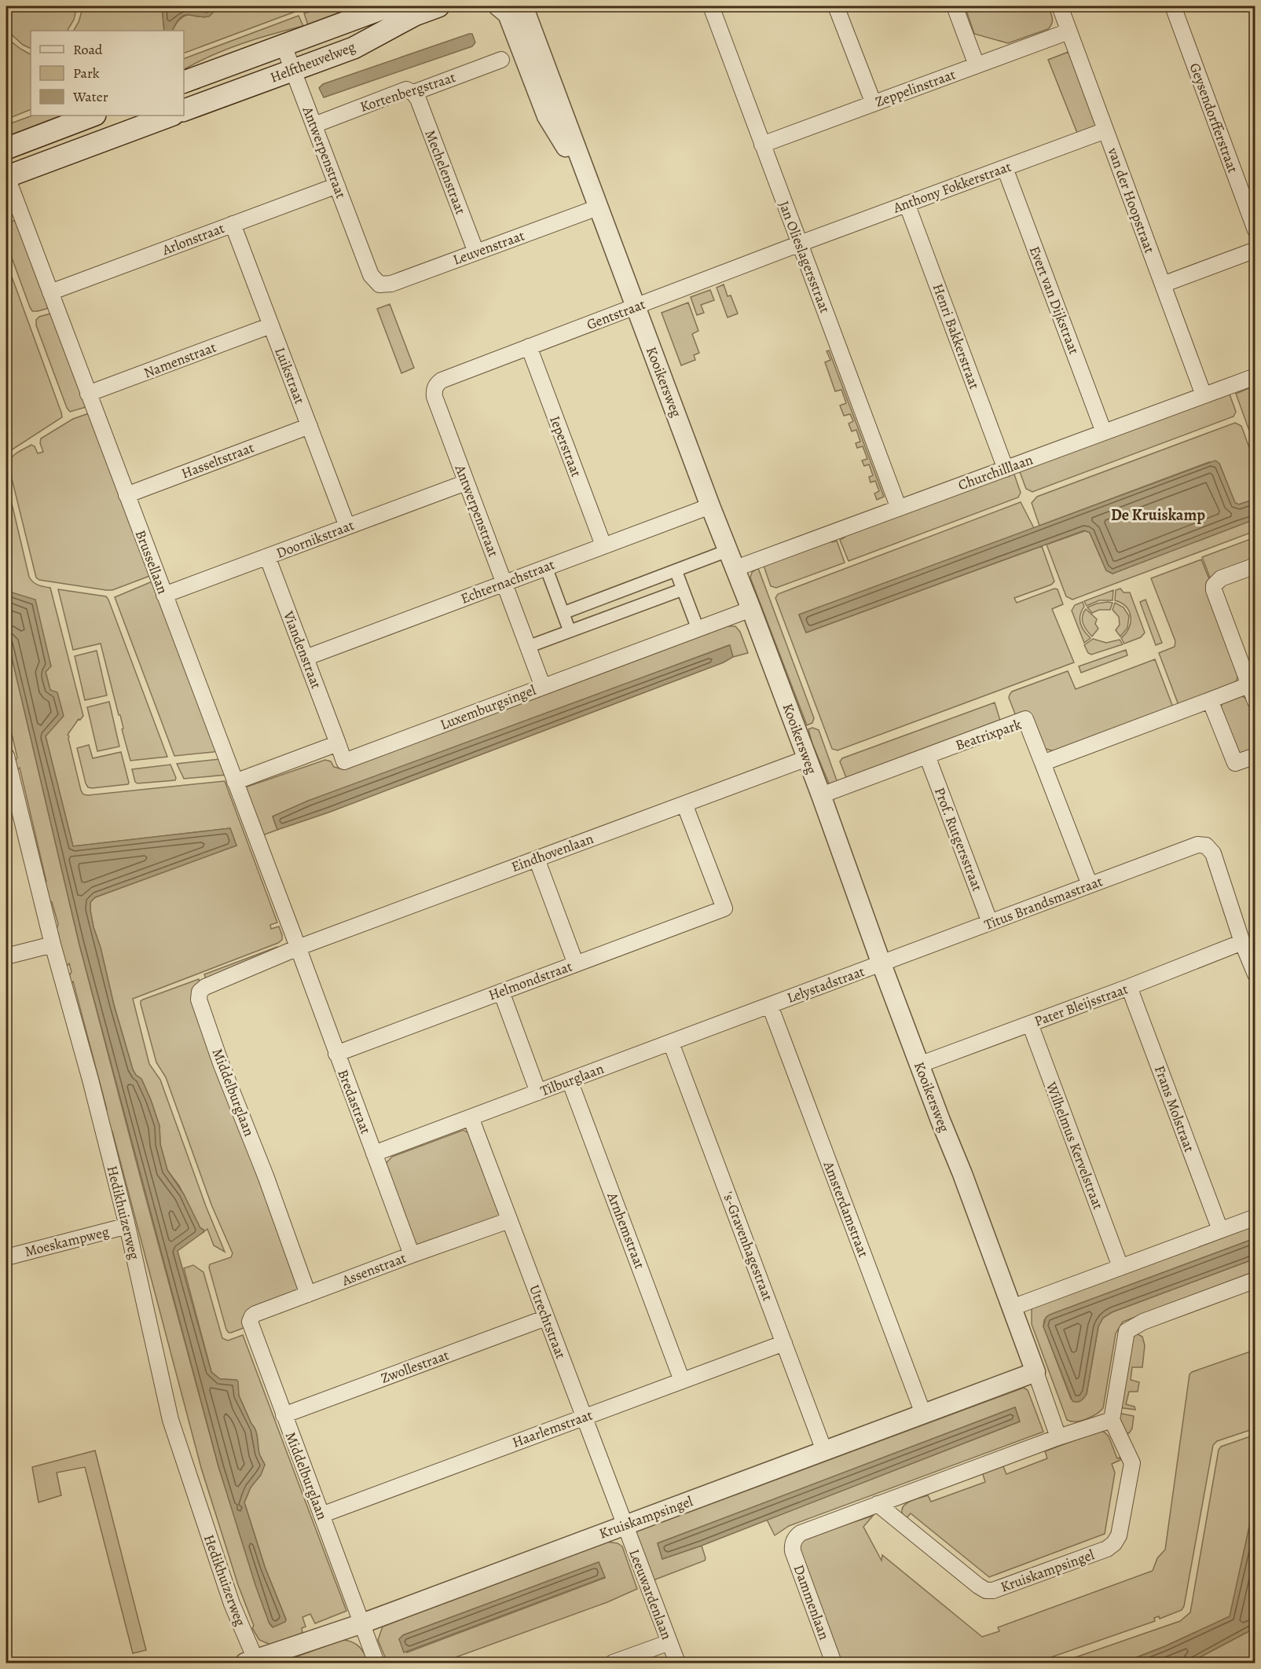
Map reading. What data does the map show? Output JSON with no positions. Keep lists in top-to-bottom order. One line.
{"streets":{"main road":["Helftheuvelweg"],"street":["Zeppelinstraat","Kortenbergstraat","Geysendorfferstraat","Antwerpenstraat","Mechelenstraat","Anthony Fokkerstraat","van der Hoopstraat","Arlonstraat","Leuvenstraat","Jan Olieslagersstraat","Evert van Dijkstraat","Gentstraat","Henri Bakkerstraat","Namenstraat","Luikstraat","Kooikersweg","Ieperstraat","Hasseltstraat","Churchilllaan","Doornikstraat","Brussellaan","Echternachstraat","Viandenstraat","Luxemburgsingel","Beatrixpark","Prof. Rutgersstraat","Eindhovenlaan","Titus Brandsmastraat","Helmondstraat","Lelystadstraat","Pater Bleijsstraat","Tilburglaan","Middelburglaan","Bredastraat","Frans Molstraat","Wilhelmus Kervelstraat","Amsterdamstraat","Hedikhuizerweg","Arnhemstraat","Moeskampweg","'s-Gravenhagestraat","Assenstraat","Utrechtstraat","Zwollestraat","Haarlemstraat","Kruiskampsingel","Leeuwardenlaan","Dammenlaan"]},"crossings":[["Helftheuvelweg","Antwerpenstraat"],["Zeppelinstraat","van der Hoopstraat"],["Zeppelinstraat","Jan Olieslagersstraat"],["Kortenbergstraat","Antwerpenstraat"],["Kortenbergstraat","Mechelenstraat"],["Antwerpenstraat","Arlonstraat"],["Antwerpenstraat","Leuvenstraat"],["Antwerpenstraat","Gentstraat"],["Antwerpenstraat","Doornikstraat"],["Antwerpenstraat","Echternachstraat"],["Antwerpenstraat","Luxemburgsingel"],["Mechelenstraat","Leuvenstraat"],["Anthony Fokkerstraat","van der Hoopstraat"],["Anthony Fokkerstraat","Jan Olieslagersstraat"],["Anthony Fokkerstraat","Evert van Dijkstraat"],["Anthony Fokkerstraat","Gentstraat"],["Anthony Fokkerstraat","Henri Bakkerstraat"],["van der Hoopstraat","Churchilllaan"],["Arlonstraat","Luikstraat"],["Arlonstraat","Brussellaan"],["Leuvenstraat","Kooikersweg"],["Jan Olieslagersstraat","Gentstraat"],["Jan Olieslagersstraat","Churchilllaan"],["Evert van Dijkstraat","Churchilllaan"],["Gentstraat","Kooikersweg"],["Gentstraat","Ieperstraat"],["Henri Bakkerstraat","Churchilllaan"],["Namenstraat","Luikstraat"],["Namenstraat","Brussellaan"],["Luikstraat","Hasseltstraat"],["Luikstraat","Doornikstraat"],["Kooikersweg","Churchilllaan"],["Kooikersweg","Echternachstraat"],["Kooikersweg","Luxemburgsingel"],["Kooikersweg","Beatrixpark"],["Kooikersweg","Eindhovenlaan"],["Kooikersweg","Titus Brandsmastraat"],["Kooikersweg","Lelystadstraat"],["Kooikersweg","Pater Bleijsstraat"],["Ieperstraat","Echternachstraat"],["Hasseltstraat","Brussellaan"],["Doornikstraat","Brussellaan"],["Doornikstraat","Viandenstraat"],["Brussellaan","Eindhovenlaan"],["Brussellaan","Middelburglaan"],["Brussellaan","Bredastraat"],["Echternachstraat","Viandenstraat"],["Viandenstraat","Luxemburgsingel"],["Beatrixpark","Prof. Rutgersstraat"],["Prof. Rutgersstraat","Titus Brandsmastraat"],["Eindhovenlaan","Helmondstraat"],["Eindhovenlaan","Middelburglaan"],["Eindhovenlaan","Bredastraat"],["Titus Brandsmastraat","Lelystadstraat"],["Titus Brandsmastraat","Pater Bleijsstraat"],["Helmondstraat","Bredastraat"],["Lelystadstraat","Tilburglaan"],["Lelystadstraat","Amsterdamstraat"],["Pater Bleijsstraat","Frans Molstraat"],["Pater Bleijsstraat","Wilhelmus Kervelstraat"],["Tilburglaan","Bredastraat"],["Tilburglaan","Amsterdamstraat"],["Tilburglaan","Arnhemstraat"],["Tilburglaan","'s-Gravenhagestraat"],["Tilburglaan","Utrechtstraat"],["Middelburglaan","Bredastraat"],["Middelburglaan","Assenstraat"],["Middelburglaan","Zwollestraat"],["Middelburglaan","Haarlemstraat"],["Middelburglaan","Kruiskampsingel"],["Bredastraat","Assenstraat"],["Amsterdamstraat","Kruiskampsingel"],["Hedikhuizerweg","Moeskampweg"],["Hedikhuizerweg","Kruiskampsingel"],["Arnhemstraat","Haarlemstraat"],["'s-Gravenhagestraat","Haarlemstraat"],["'s-Gravenhagestraat","Kruiskampsingel"],["Assenstraat","Utrechtstraat"],["Utrechtstraat","Zwollestraat"],["Utrechtstraat","Haarlemstraat"],["Utrechtstraat","Kruiskampsingel"],["Utrechtstraat","Leeuwardenlaan"],["Kruiskampsingel","Leeuwardenlaan"],["Kruiskampsingel","Dammenlaan"]],"districts":["De Kruiskamp"],"legend":["Road","Park","Water"]}
